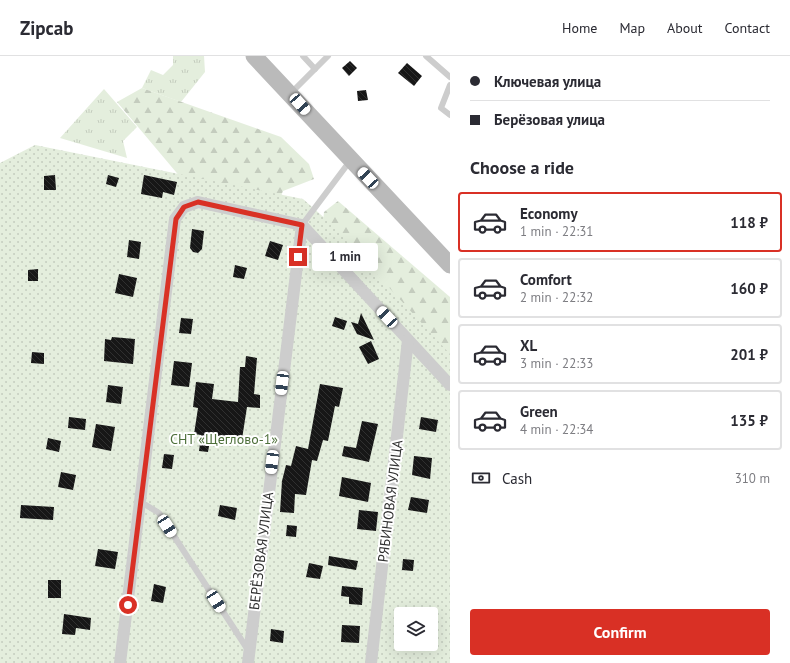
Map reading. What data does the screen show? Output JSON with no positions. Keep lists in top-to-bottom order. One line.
{"streets":{"street":["РЯБИНОВАЯ УЛИЦА","БЕРЁЗОВАЯ УЛИЦА"]},"parks":["СНТ «Щеглово-1»"],"page":{"header":"Zipcab","nav":["Home","Map","About","Contact"],"banner":["Ключевая улица","Берёзовая улица"],"heading":"Choose a ride","list":[{"name":"Economy","note":"1 min · 22:31","value":"118 ₽"},{"name":"Comfort","note":"2 min · 22:32","value":"160 ₽"},{"name":"XL","note":"3 min · 22:33","value":"201 ₽"},{"name":"Green","note":"4 min · 22:34","value":"135 ₽"}],"bubble":"1 min","pay":["Cash","310 m"],"buttons":"Confirm"}}
